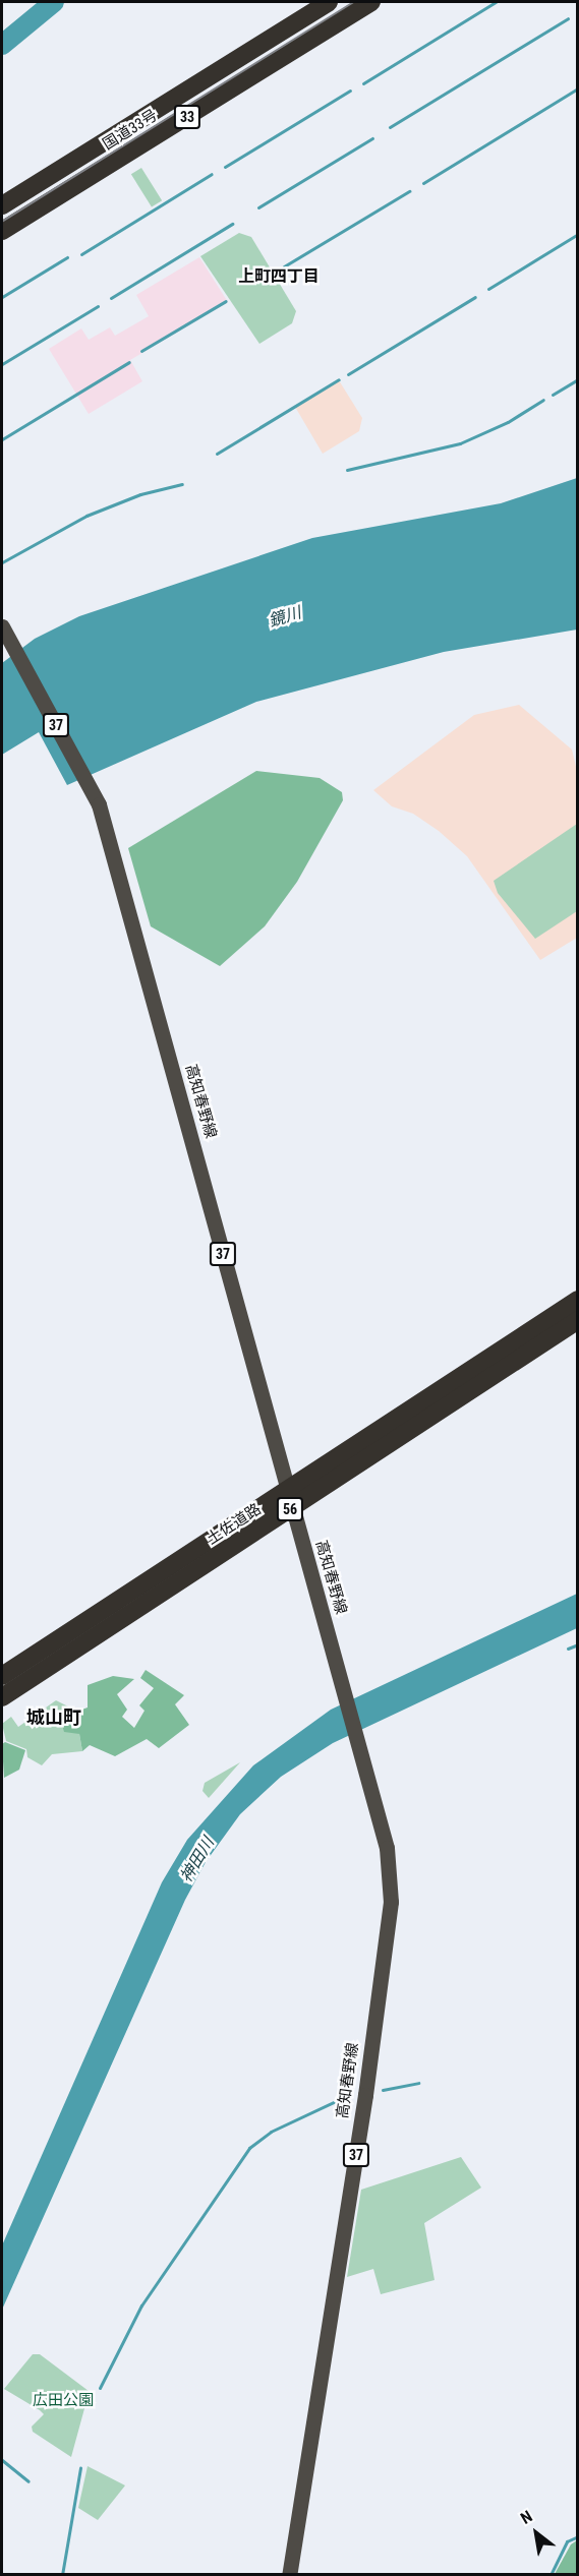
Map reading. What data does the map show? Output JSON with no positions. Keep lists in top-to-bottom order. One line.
{"streets":{"highway":["33","国道33号","56","土佐道路"],"main road":["37","高知春野線"]},"crossings":[["高知春野線","土佐道路"]],"districts":["上町四丁目","城山町"],"water":["鏡川","神田川"],"parks":["広田公園"],"north":"top left"}
